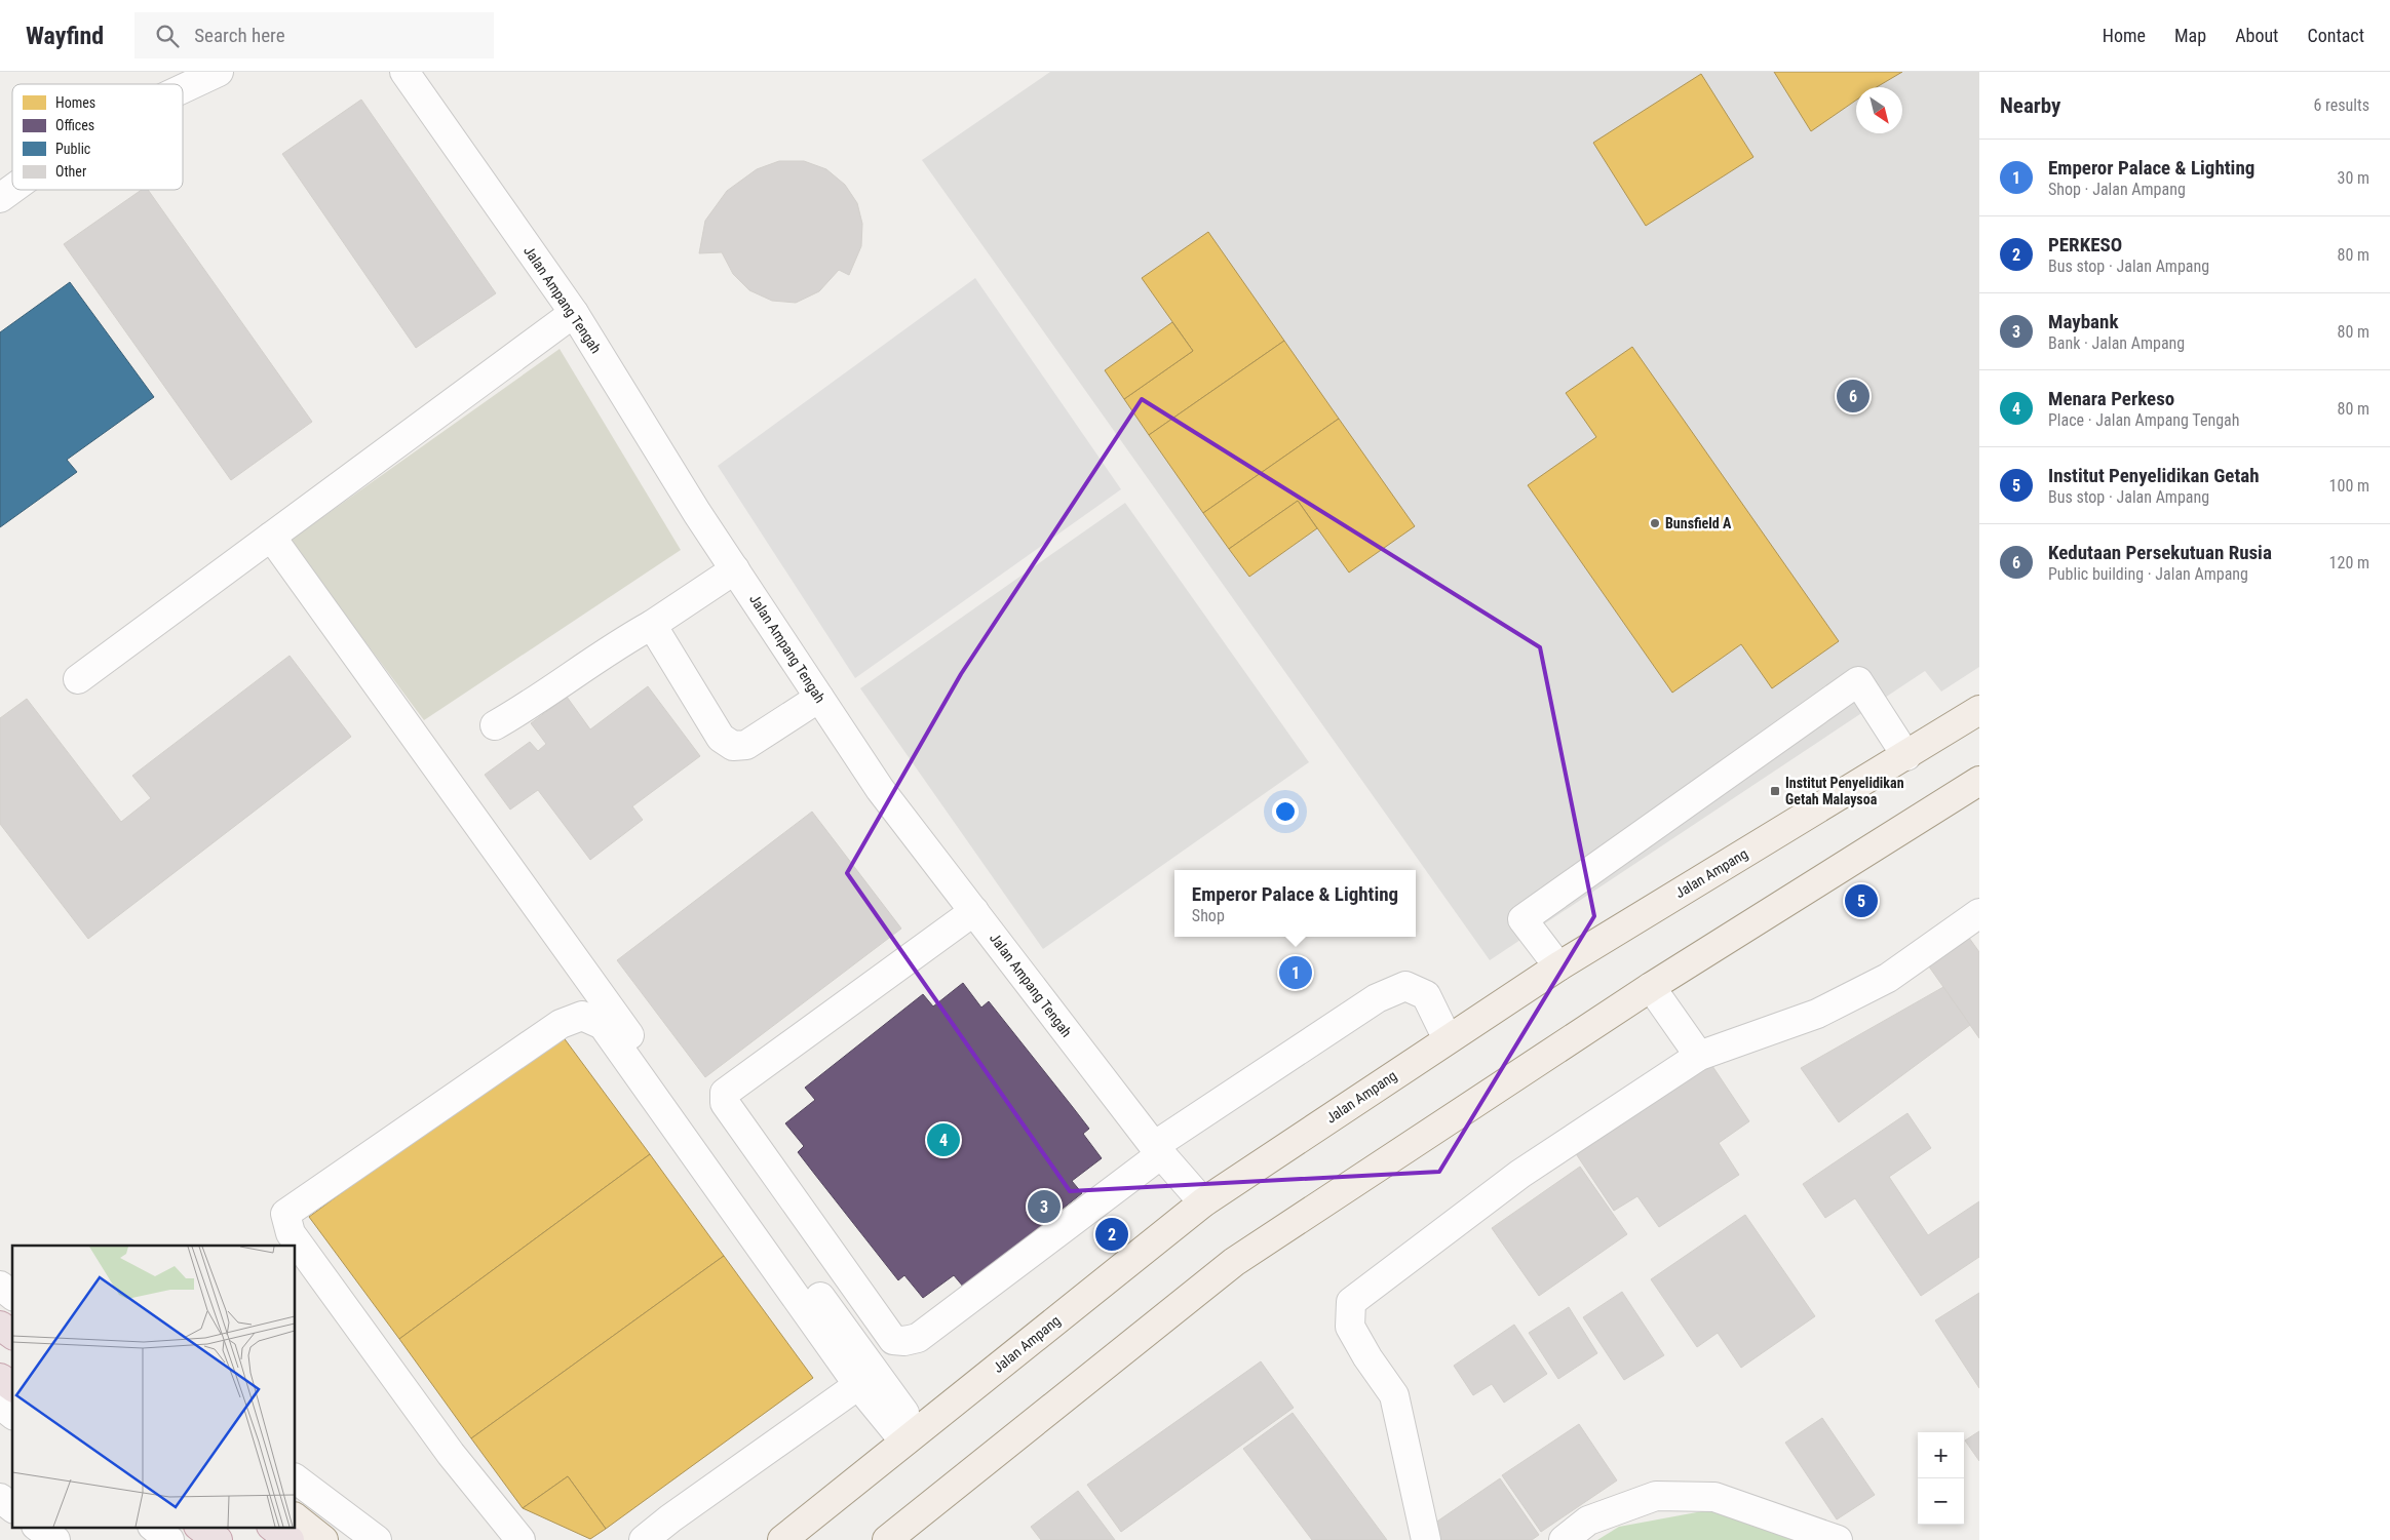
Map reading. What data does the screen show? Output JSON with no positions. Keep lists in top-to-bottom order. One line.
{"streets":{"main road":["Jalan Ampang"],"street":["Jalan Ampang Tengah"]},"crossings":[["Jalan Ampang Tengah","Jalan Ampang"]],"places":{"other":["Bunsfield A"],"transit":["Institut Penyelidikan Getah Malaysoa"]},"legend":["Homes","Offices","Public","Other"],"north":"bottom right","page":{"header":"Wayfind","search":"Search here","nav":["Home","Map","About","Contact"],"heading":["Nearby","6 results"],"list":[{"mark":"1","name":"Emperor Palace & Lighting","note":"Shop · Jalan Ampang","value":"30 m"},{"mark":"2","name":"PERKESO","note":"Bus stop · Jalan Ampang","value":"80 m"},{"mark":"3","name":"Maybank","note":"Bank · Jalan Ampang","value":"80 m"},{"mark":"4","name":"Menara Perkeso","note":"Place · Jalan Ampang Tengah","value":"80 m"},{"mark":"5","name":"Institut Penyelidikan Getah","note":"Bus stop · Jalan Ampang","value":"100 m"},{"mark":"6","name":"Kedutaan Persekutuan Rusia","note":"Public building · Jalan Ampang","value":"120 m"}],"pins":["6","5","1","4","3","2"],"popup":["Emperor Palace & Lighting","Shop"],"map_buttons":["+","−"]}}
